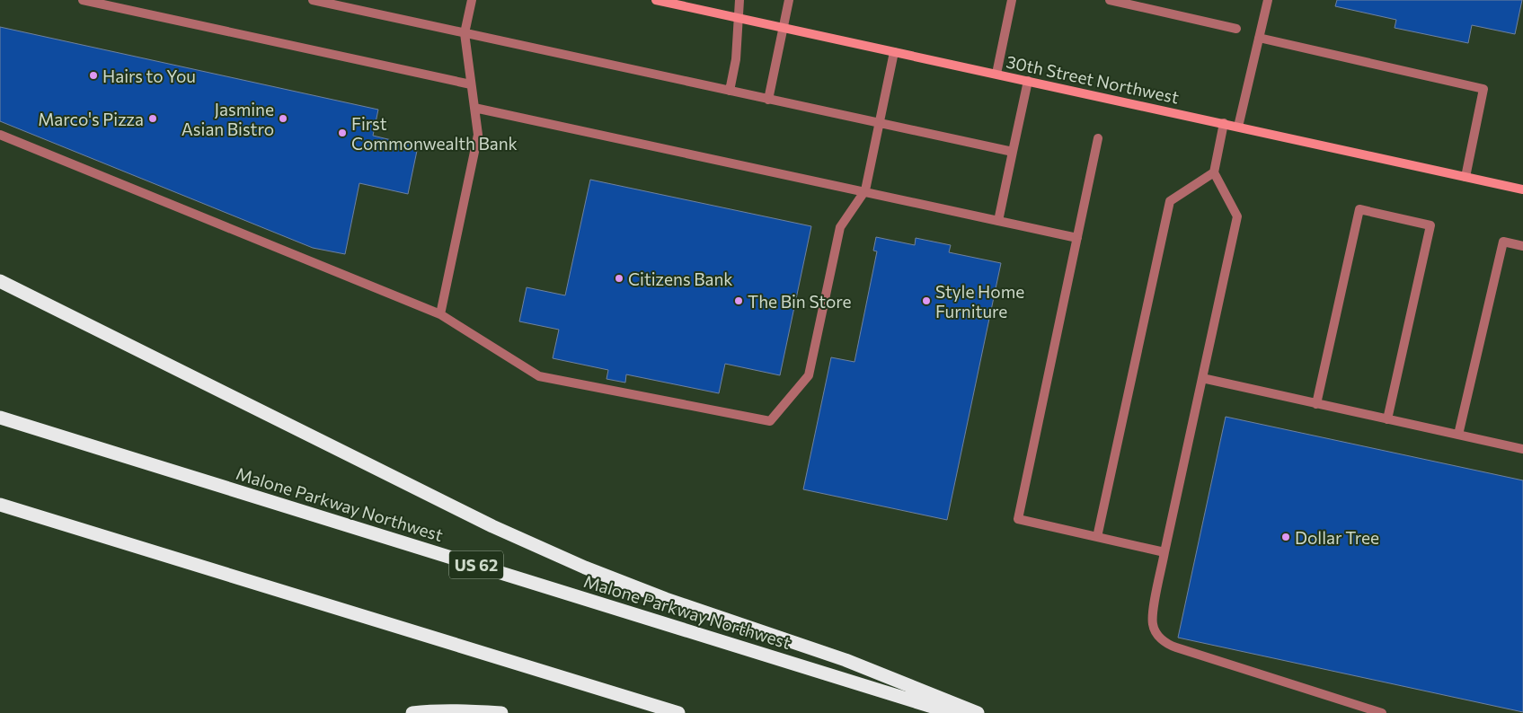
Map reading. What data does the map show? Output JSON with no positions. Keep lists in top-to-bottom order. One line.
{"streets":{"highway":["Malone Parkway Northwest","US 62"],"main road":["30th Street Northwest"]},"places":["Hairs to You","Marco's Pizza","Jasmine Asian Bistro","First Commonwealth Bank","Citizens Bank","The Bin Store","Style Home Furniture","Dollar Tree"]}
